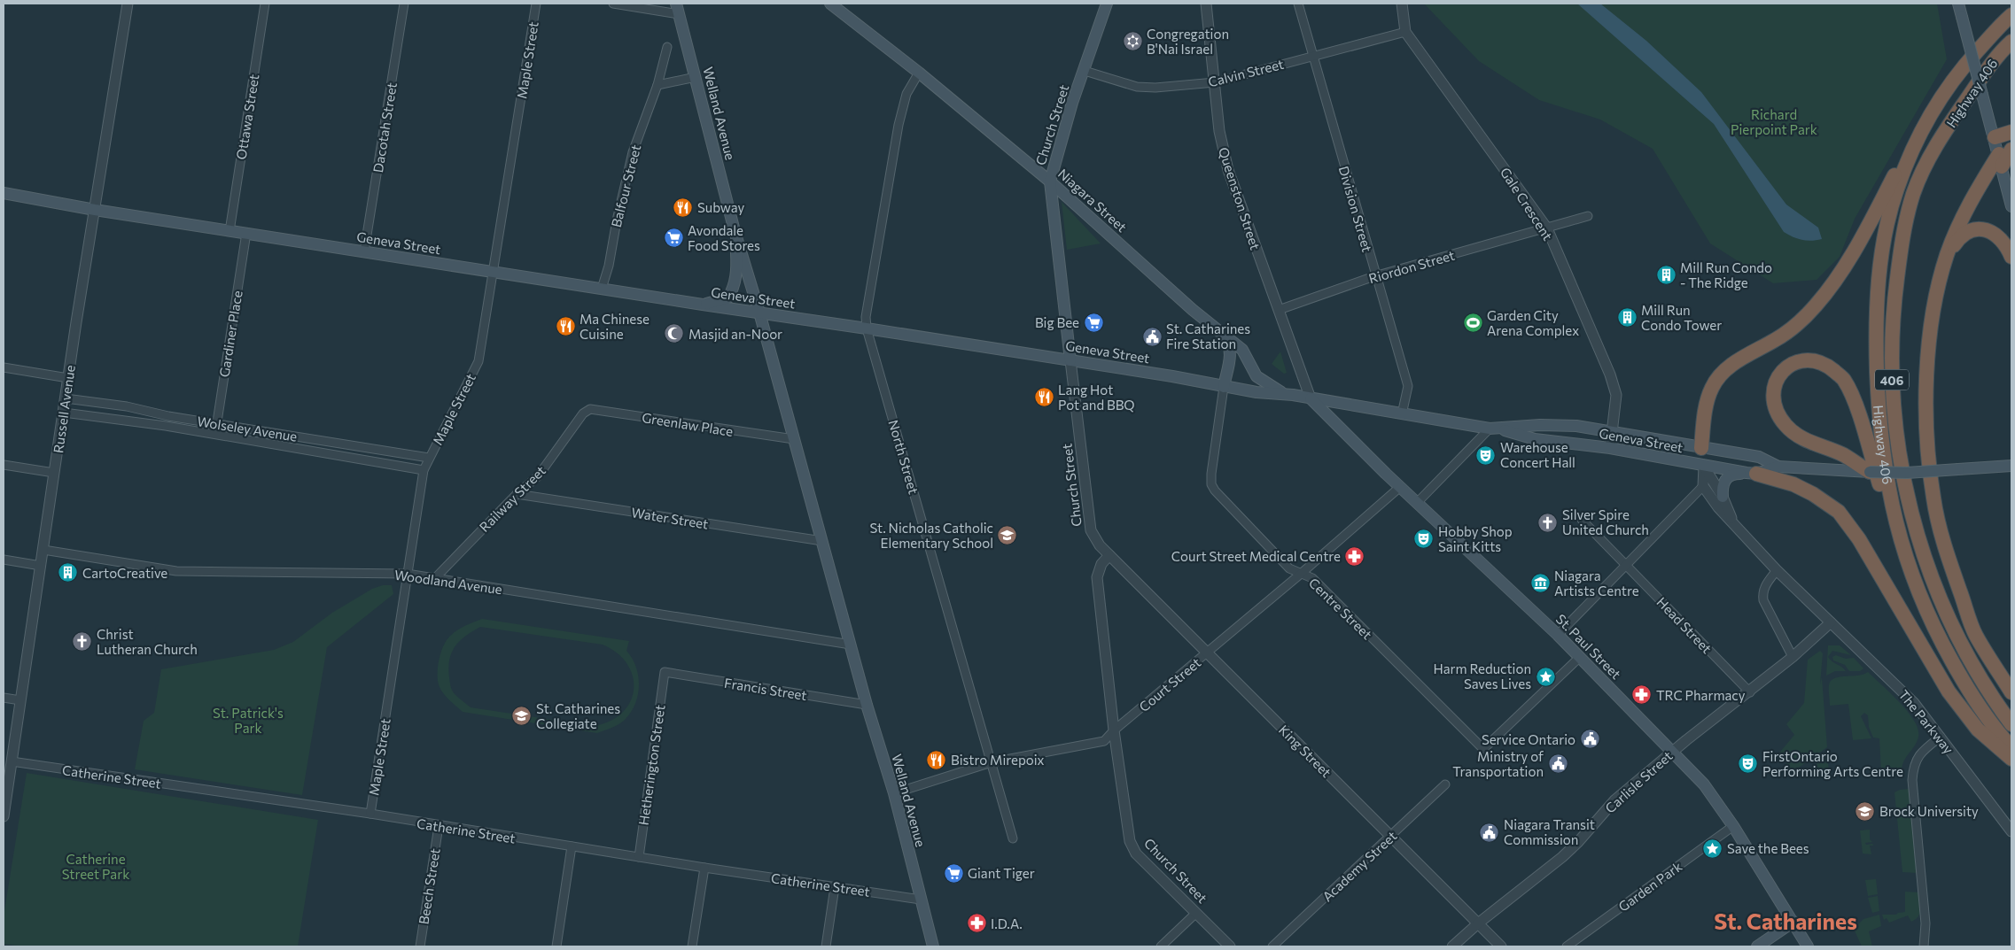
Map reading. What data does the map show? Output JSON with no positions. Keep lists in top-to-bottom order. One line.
{"streets":{"highway":["Highway 406","406"],"main road":["Welland Avenue","Church Street","Niagara Street","Geneva Street","St. Paul Street"],"street":["Maple Street","Calvin Street","Ottawa Street","Dacotah Street","Balfour Street","Queenston Street","Gale Crescent","Division Street","Riordon Street","Gardiner Place","Russell Avenue","Greenlaw Place","Wolseley Avenue","North Street","Railway Street","Water Street","Woodland Avenue","Centre Street","Head Street","Court Street","Francis Street","The Parkway","King Street","Hetherington Street","Catherine Street","Carlisle Street","Academy Street","Beech Street","Garden Park"]},"crossings":[["Maple Street","Geneva Street"],["Maple Street","Wolseley Avenue"],["Maple Street","Woodland Avenue"],["Maple Street","Catherine Street"],["Calvin Street","Church Street"],["Calvin Street","Queenston Street"],["Calvin Street","Gale Crescent"],["Calvin Street","Division Street"],["Welland Avenue","Geneva Street"],["Welland Avenue","Greenlaw Place"],["Welland Avenue","Water Street"],["Welland Avenue","Woodland Avenue"],["Welland Avenue","Court Street"],["Welland Avenue","Francis Street"],["Welland Avenue","Catherine Street"],["Ottawa Street","Geneva Street"],["Church Street","Niagara Street"],["Church Street","Geneva Street"],["Church Street","Court Street"],["Church Street","King Street"],["Dacotah Street","Geneva Street"],["Balfour Street","Geneva Street"],["Queenston Street","Geneva Street"],["Queenston Street","Riordon Street"],["Queenston Street","St. Paul Street"],["Niagara Street","Geneva Street"],["Niagara Street","North Street"],["Gale Crescent","Geneva Street"],["Gale Crescent","Riordon Street"],["Division Street","Geneva Street"],["Division Street","Riordon Street"],["Geneva Street","Gardiner Place"],["Geneva Street","Russell Avenue"],["Geneva Street","North Street"],["Geneva Street","Centre Street"],["Geneva Street","St. Paul Street"],["Gardiner Place","Wolseley Avenue"],["Russell Avenue","Wolseley Avenue"],["Russell Avenue","Woodland Avenue"],["Russell Avenue","Catherine Street"],["Greenlaw Place","Railway Street"],["North Street","Court Street"],["Railway Street","Water Street"],["Railway Street","Woodland Avenue"],["Centre Street","St. Paul Street"],["Centre Street","Court Street"],["Head Street","Carlisle Street"],["St. Paul Street","Court Street"],["St. Paul Street","Carlisle Street"],["St. Paul Street","Garden Park"],["Court Street","King Street"],["Francis Street","Hetherington Street"],["The Parkway","Carlisle Street"],["King Street","Carlisle Street"],["King Street","Academy Street"],["Hetherington Street","Catherine Street"],["Catherine Street","Beech Street"]],"districts":["St. Catharines"],"parks":["Richard Pierpoint Park","St. Patrick's Park","Catherine Street Park"],"places":{"synagogue":["Congregation B'Nai Israel"],"restaurant":["Subway","Ma Chinese Cuisine","Lang Hot Pot and BBQ","Bistro Mirepoix"],"supermarket":["Avondale Food Stores","Big Bee","Giant Tiger"],"building":["Mill Run Condo - The Ridge","Mill Run Condo Tower","CartoCreative"],"sports":["Garden City Arena Complex"],"mosque":["Masjid an-Noor"],"public building":["St. Catharines Fire Station","Service Ontario","Ministry of Transportation","Niagara Transit Commission"],"theatre":["Warehouse Concert Hall","Hobby Shop Saint Kitts","FirstOntario Performing Arts Centre"],"church":["Silver Spire United Church","Christ Lutheran Church"],"school or university":["St. Nicholas Catholic Elementary School","St. Catharines Collegiate","Brock University"],"pharmacy":["Court Street Medical Centre","TRC Pharmacy","I.D.A."],"museum":["Niagara Artists Centre"],"place":["Harm Reduction Saves Lives","Save the Bees"]}}
